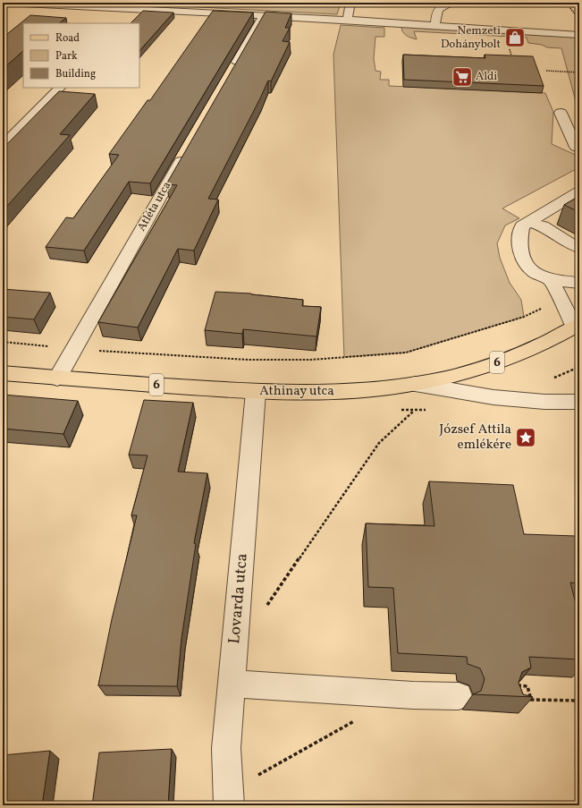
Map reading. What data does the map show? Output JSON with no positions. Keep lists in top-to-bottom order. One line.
{"streets":{"main road":["6","Athinay utca"],"street":["Atléta utca","Lovarda utca"]},"crossings":[["Atléta utca","Athinay utca"],["Athinay utca","Lovarda utca"]],"places":{"shop":["Nemzeti Dohánybolt"],"supermarket":["Aldi"],"place":["József Attila emlékére"]},"legend":["Road","Park","Building"]}
